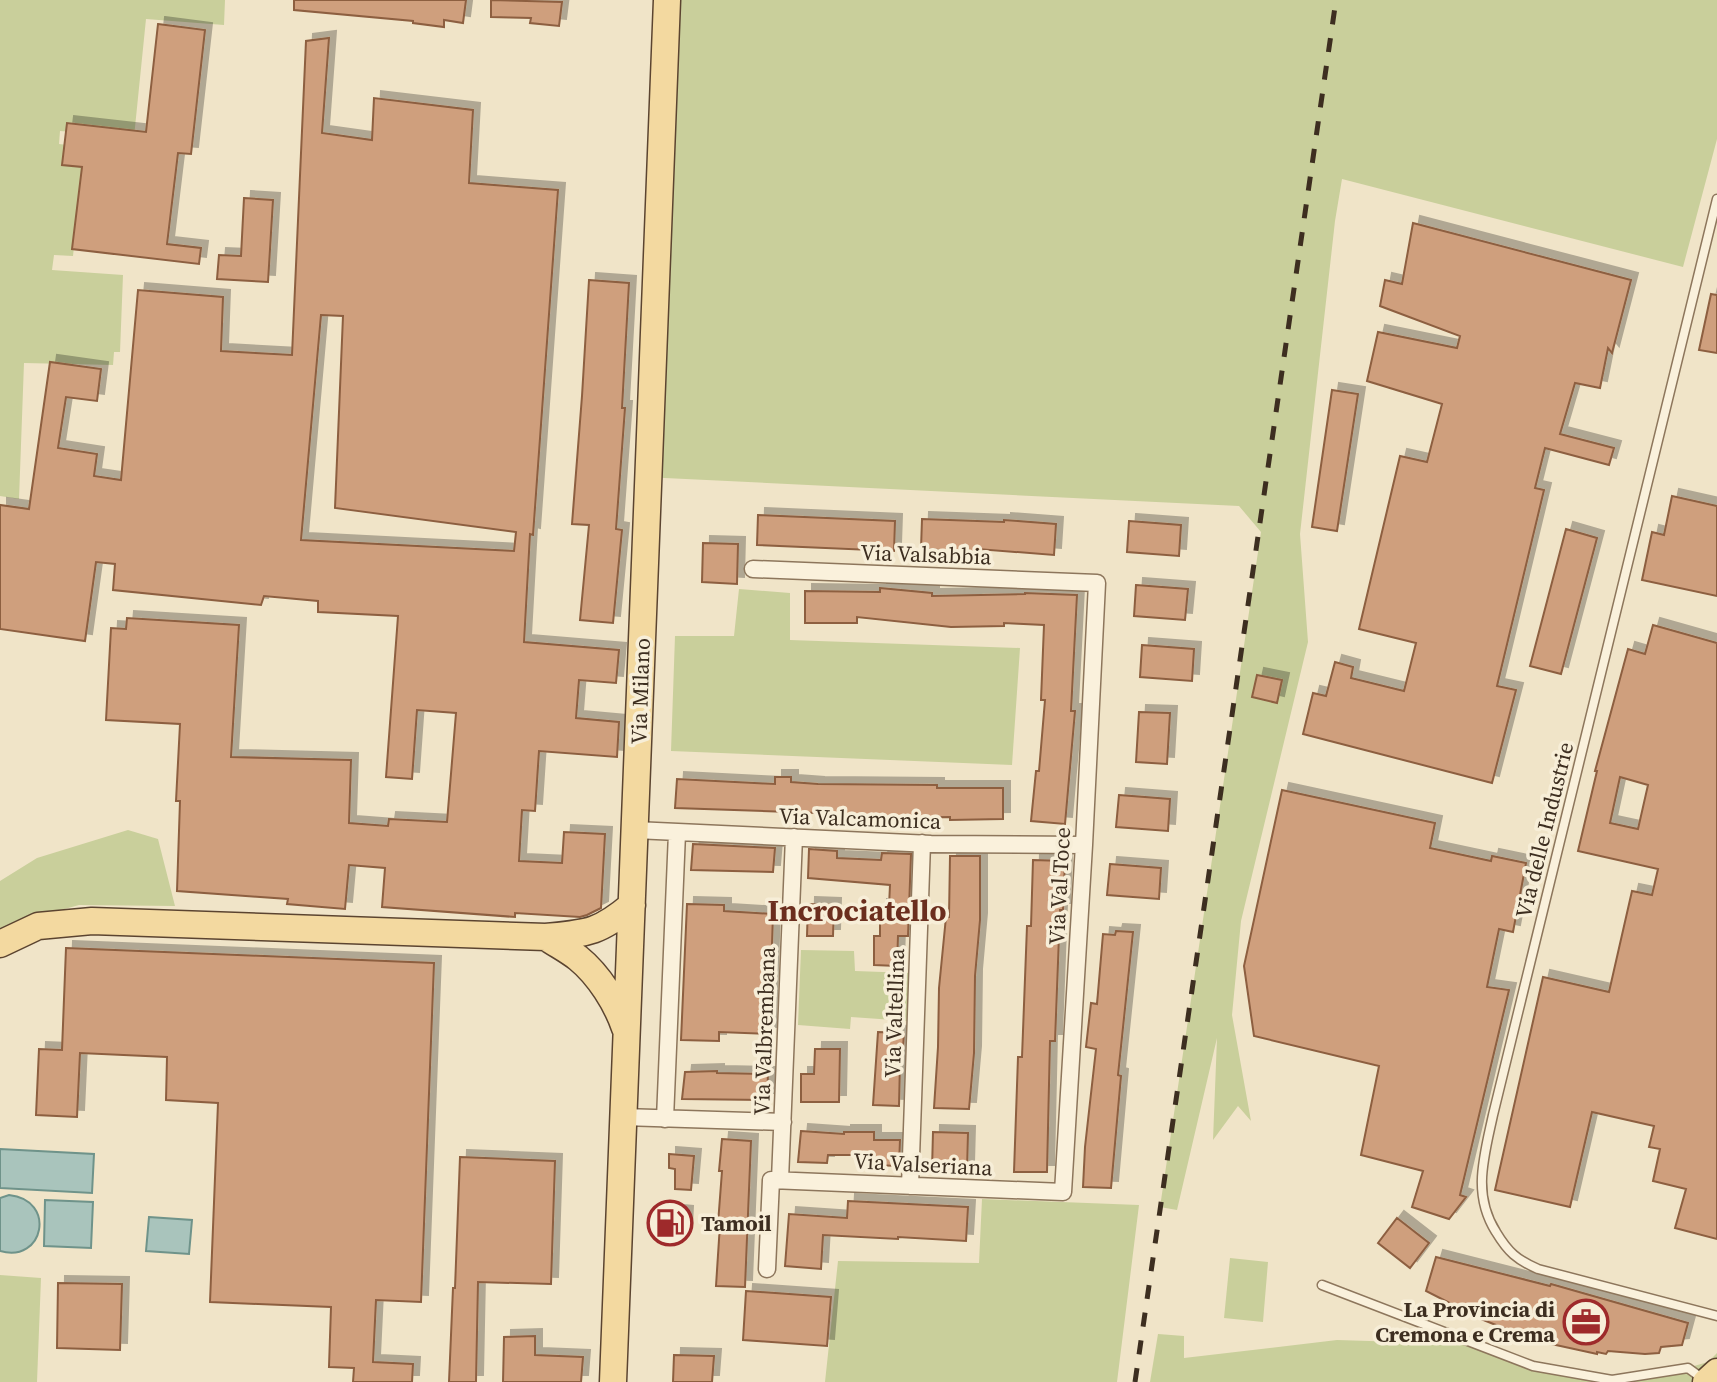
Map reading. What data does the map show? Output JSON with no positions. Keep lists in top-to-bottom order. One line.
{"streets":{"main road":["Via Milano"],"street":["Via Valsabbia","Via Valcamonica","Via Val Toce","Via Valtellina","Via Valbrembana","Via Valseriana"],"lane":["Via delle Industrie"]},"crossings":[["Via Valsabbia","Via Val Toce"],["Via Milano","Via Valcamonica"],["Via Valcamonica","Via Val Toce"],["Via Valcamonica","Via Valtellina"],["Via Valcamonica","Via Valbrembana"],["Via Val Toce","Via Valseriana"],["Via Valtellina","Via Valseriana"],["Via Valbrembana","Via Valseriana"]],"districts":["Incrociatello"],"places":{"fuel station":["Tamoil"],"office":["La Provincia di Cremona e Crema"]}}
